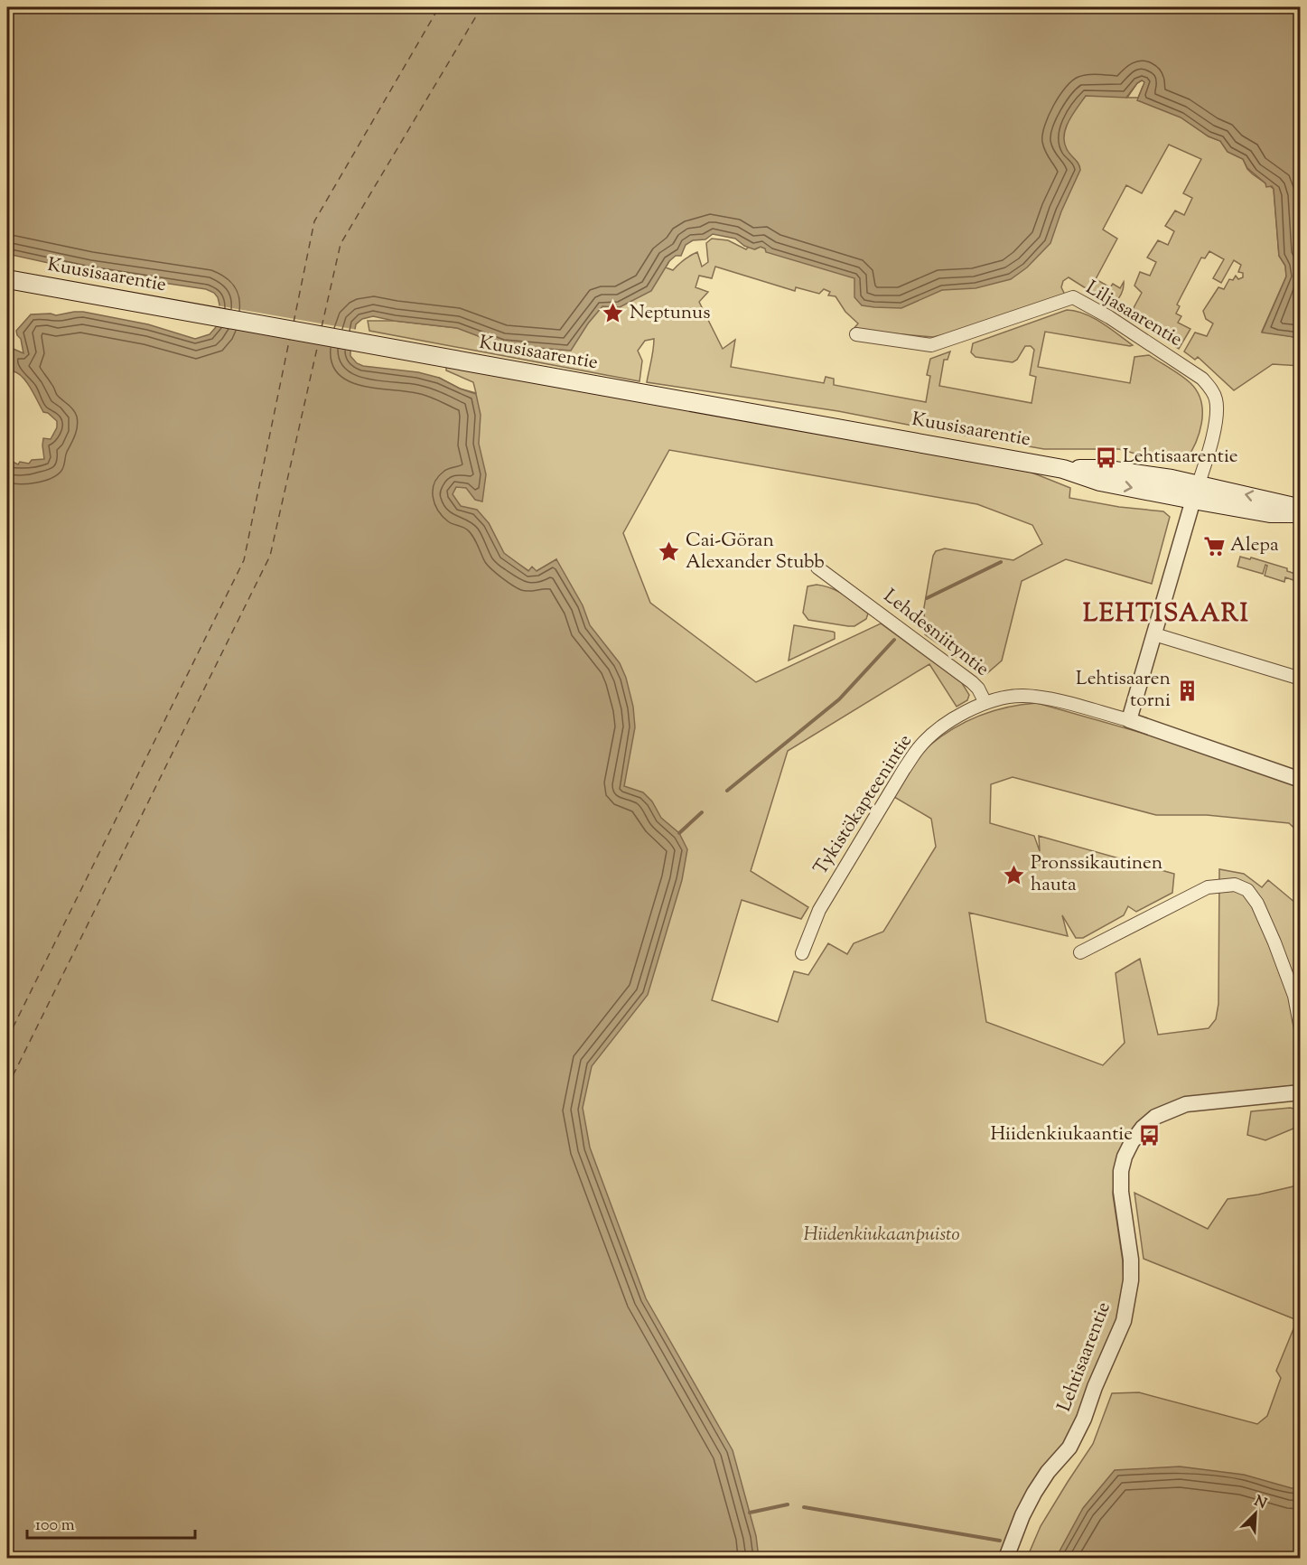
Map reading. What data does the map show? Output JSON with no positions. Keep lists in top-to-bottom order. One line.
{"streets":{"main road":["Kuusisaarentie"],"street":["Liljasaarentie","Lehdesniityntie","Tykistökapteenintie","Lehtisaarentie"]},"crossings":[["Kuusisaarentie","Liljasaarentie"],["Lehdesniityntie","Tykistökapteenintie"]],"districts":["LEHTISAARI"],"parks":["Hiidenkiukaanpuisto"],"places":{"place":["Neptunus","Cai-Göran Alexander Stubb","Pronssikautinen hauta"],"bus stop":["Lehtisaarentie","Hiidenkiukaantie"],"supermarket":["Alepa"],"building":["Lehtisaaren torni"]},"scale_bar":"100 m","north":"top right"}
